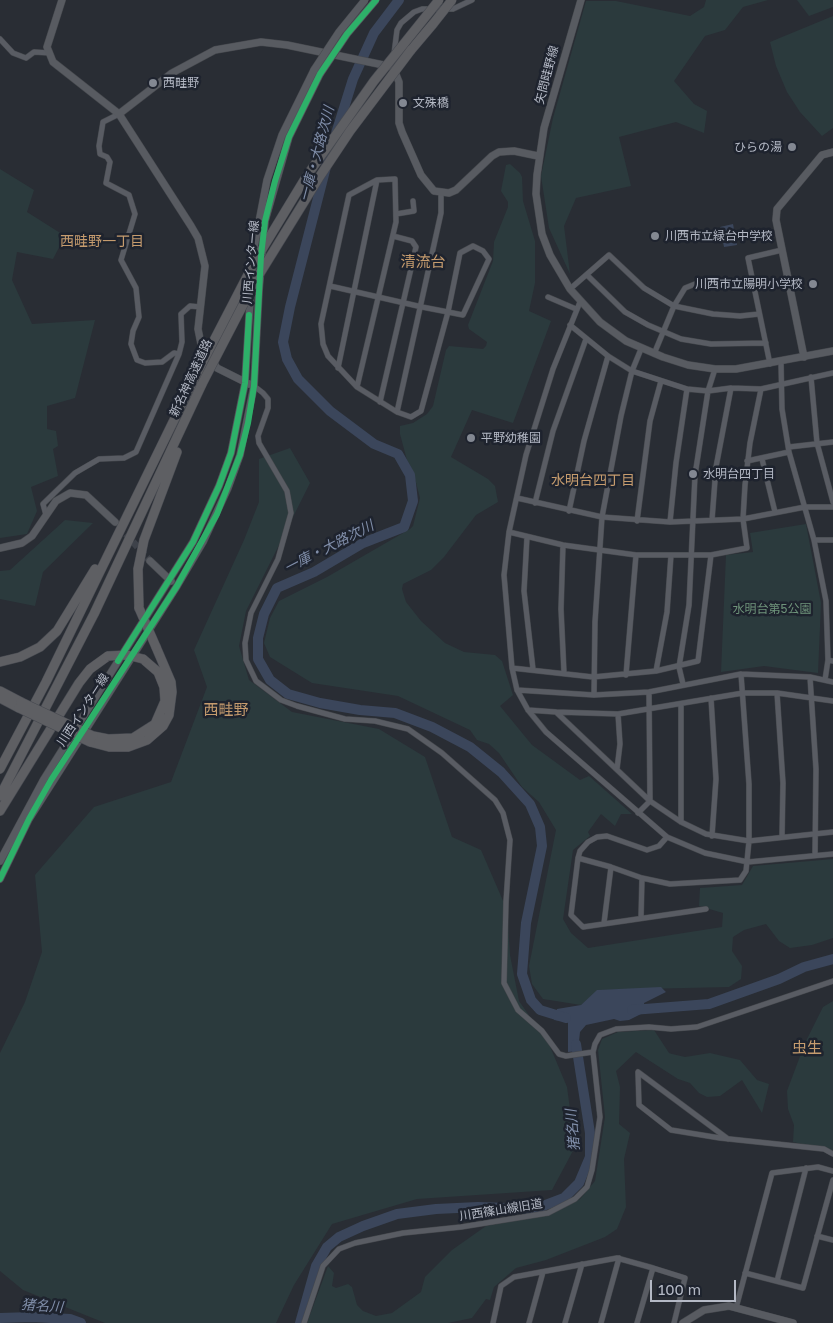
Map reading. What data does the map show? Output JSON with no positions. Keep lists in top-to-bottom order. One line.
{"streets":{"highway":["新名神高速道路"],"street":["矢問畦野線","川西インター線","川西篠山線旧道"]},"districts":["西畦野一丁目","清流台","水明台四丁目","西畦野","虫生"],"water":["一庫・大路次川","猪名川"],"parks":["水明台第5公園"],"places":["西畦野","文殊橋","ひらの湯","川西市立緑台中学校","川西市立陽明小学校","平野幼稚園","水明台四丁目"],"scale_bar":"100 m"}
